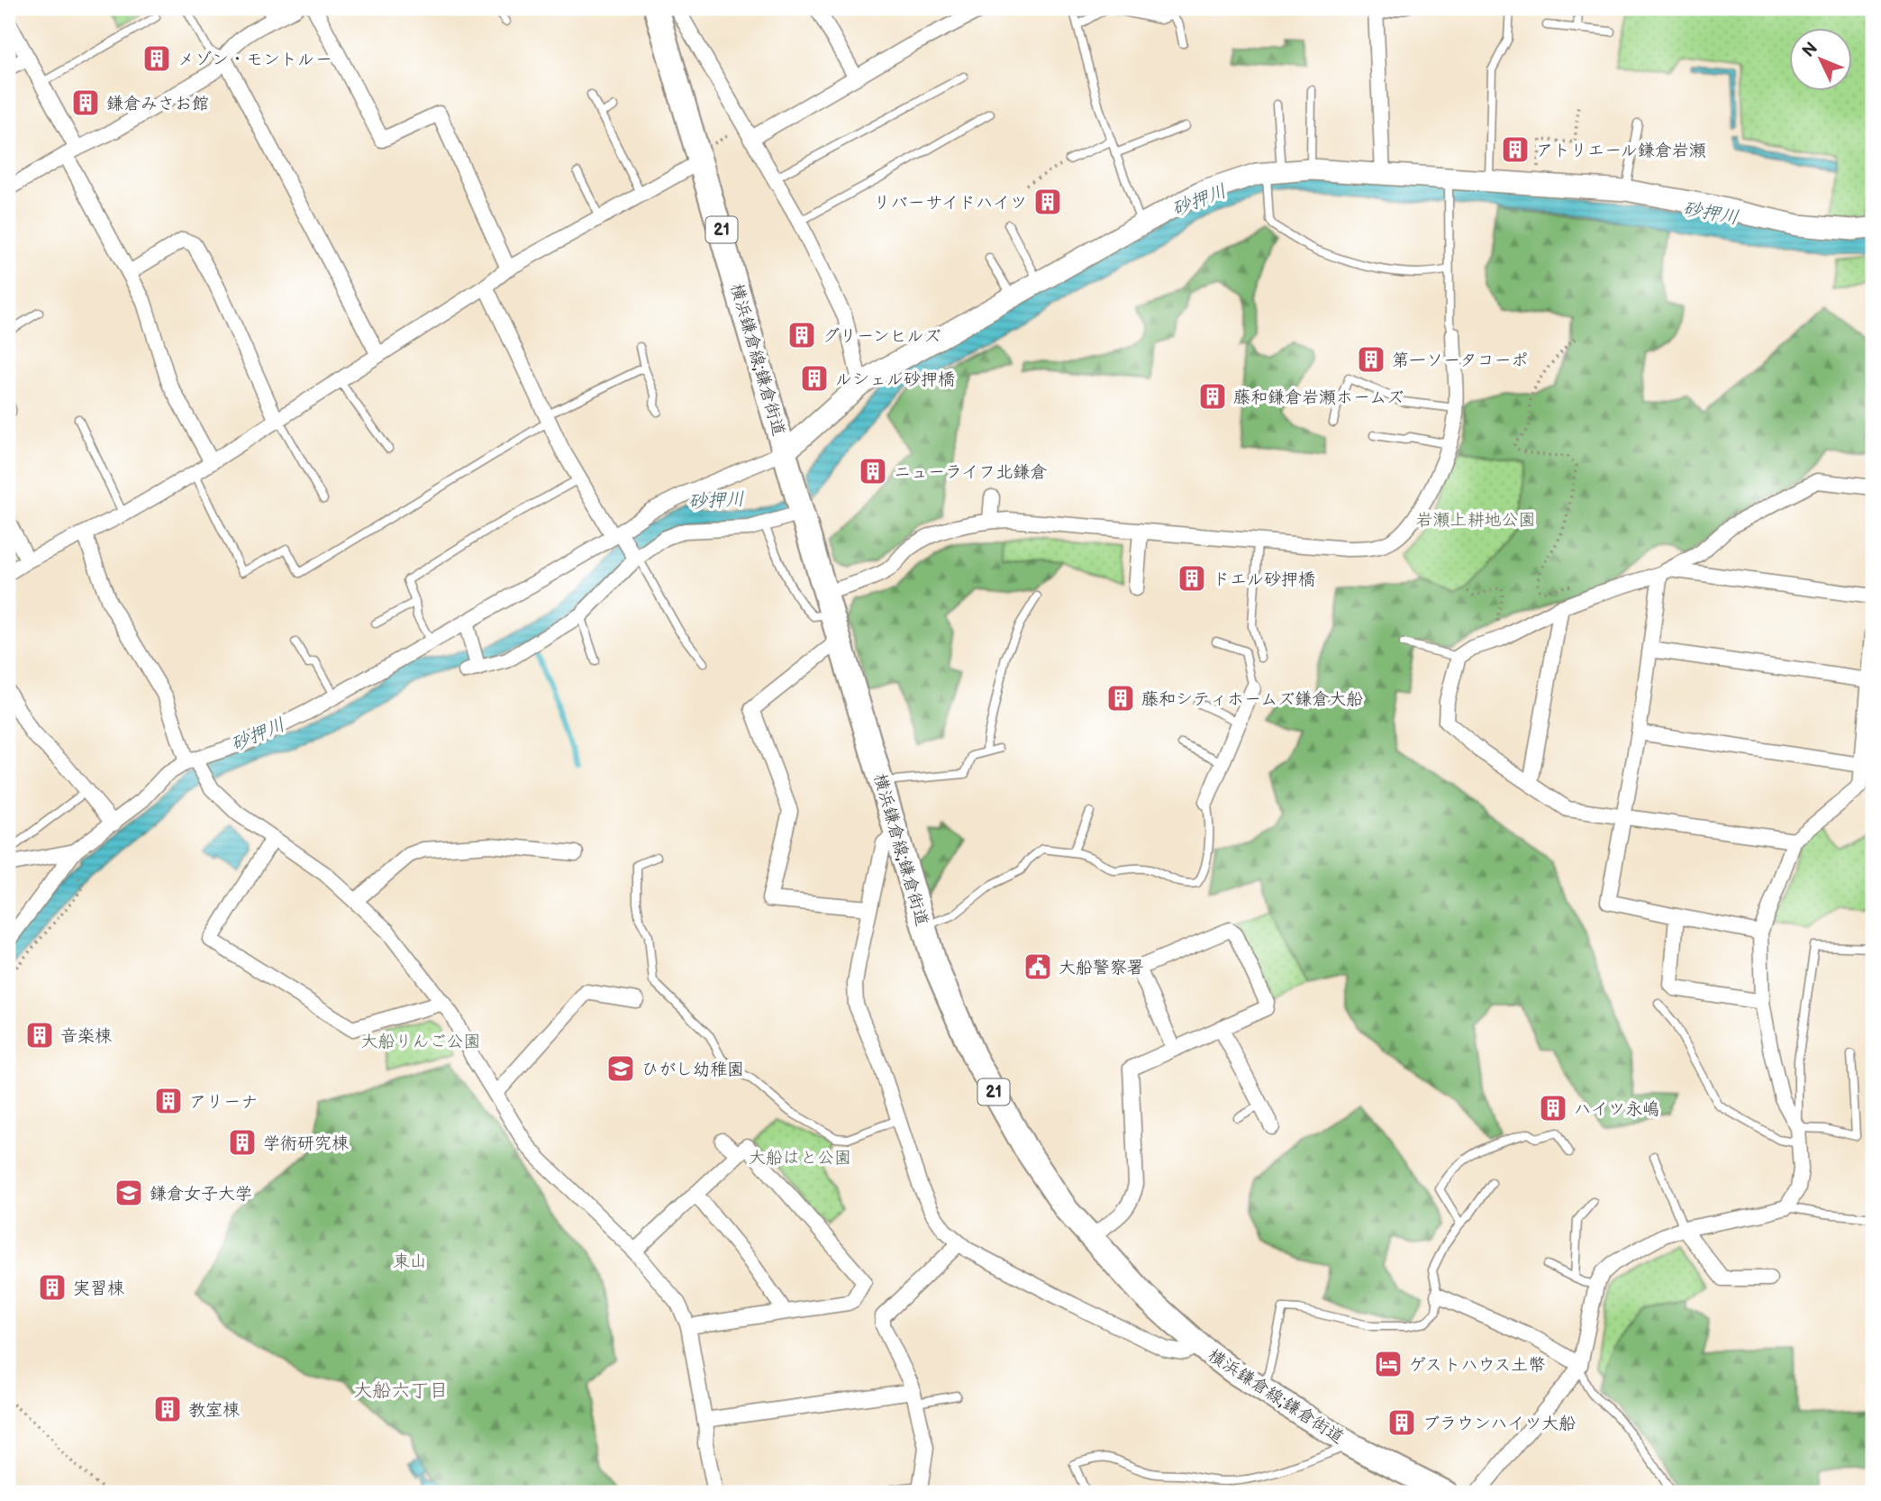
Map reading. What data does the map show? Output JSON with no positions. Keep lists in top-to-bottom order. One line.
{"streets":{"main road":["21","横浜鎌倉線;鎌倉街道"]},"districts":["大船六丁目"],"water":["砂押川"],"parks":["岩瀬上耕地公園","大船りんご公園","大船はと公園","東山"],"places":{"building":["メゾン・モントルー","鎌倉みさお館","アトリエール鎌倉岩瀬","リバーサイドハイツ","グリーンヒルズ","第一ソータコーポ","ルシェル砂押橋","藤和鎌倉岩瀬ホームズ","ニューライフ北鎌倉","ドエル砂押橋","藤和シティホームズ鎌倉大船","音楽棟","アリーナ","ハイツ永嶋","学術研究棟","実習棟","教室棟","ブラウンハイツ大船"],"public building":["大船警察署"],"school or university":["ひがし幼稚園","鎌倉女子大学"],"hotel":["ゲストハウス土幣"]},"north":"top left"}
